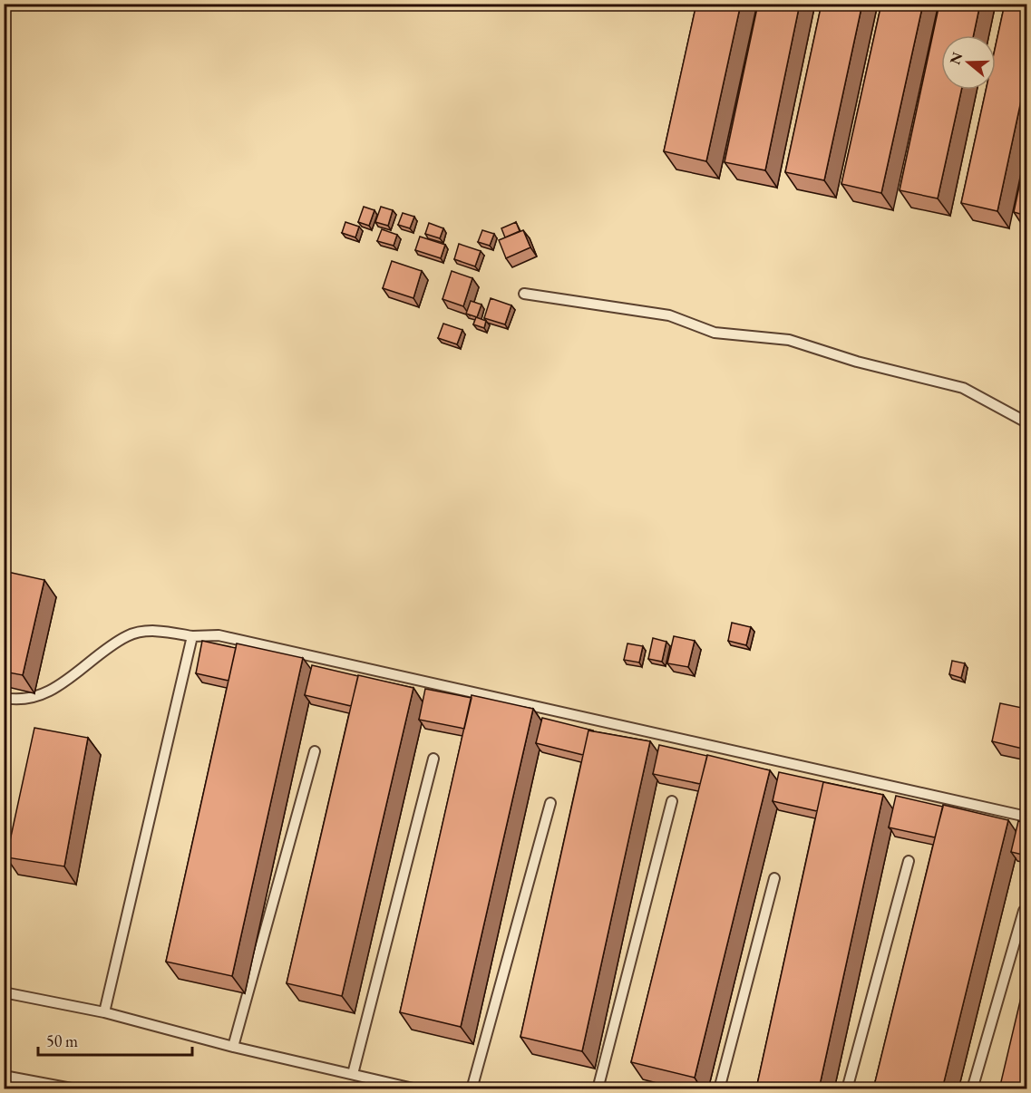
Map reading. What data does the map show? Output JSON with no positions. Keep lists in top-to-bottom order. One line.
{"scale_bar":"50 m","north":"left"}
